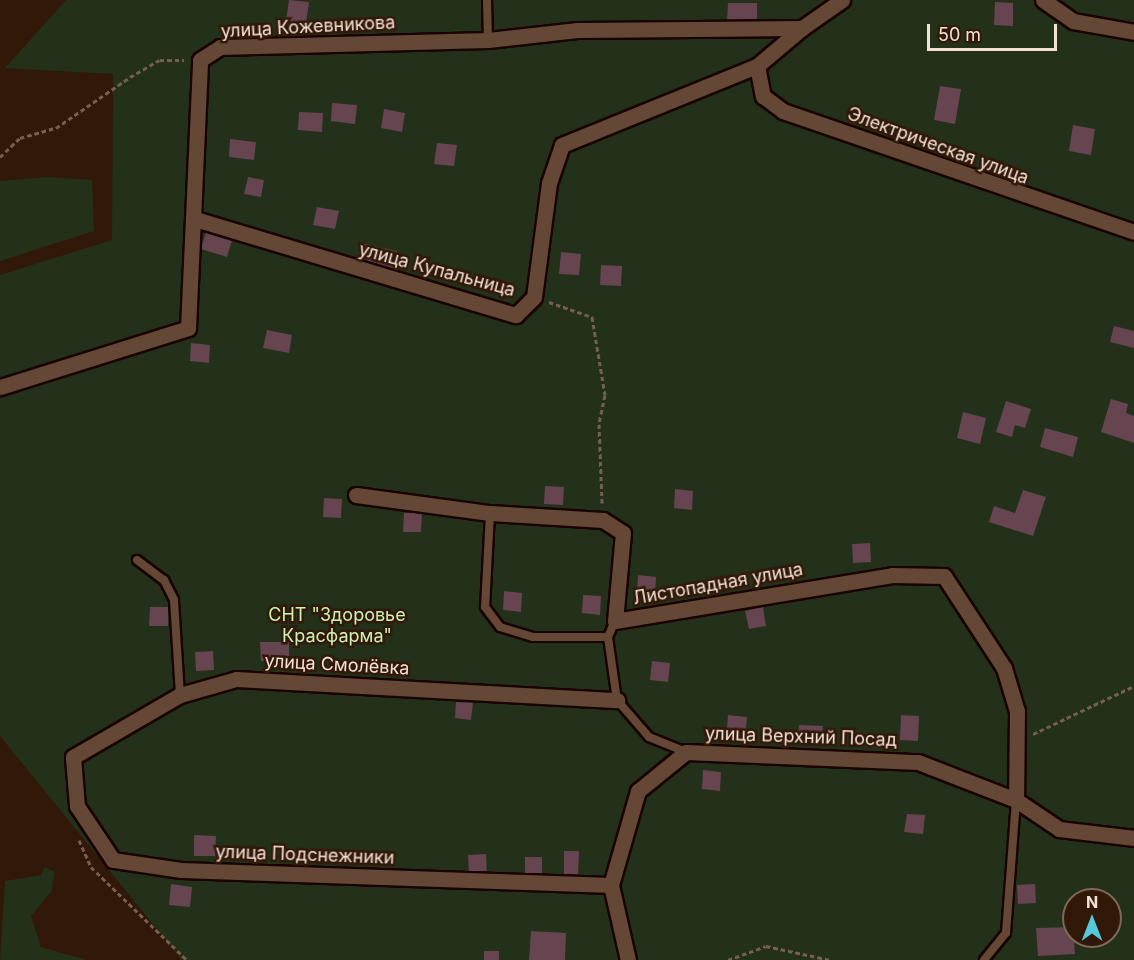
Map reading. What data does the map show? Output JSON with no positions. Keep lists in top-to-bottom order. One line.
{"streets":{"street":["улица Кожевникова","Электрическая улица","улица Купальница","Листопадная улица","улица Смолёвка","улица Верхний Посад","улица Подснежники"]},"crossings":[["улица Кожевникова","улица Купальница"],["Электрическая улица","улица Купальница"],["Листопадная улица","улица Верхний Посад"],["улица Смолёвка","улица Подснежники"],["улица Верхний Посад","улица Подснежники"]],"parks":["СНТ \"Здоровье Красфарма\""],"scale_bar":"50 m","north":"top"}
